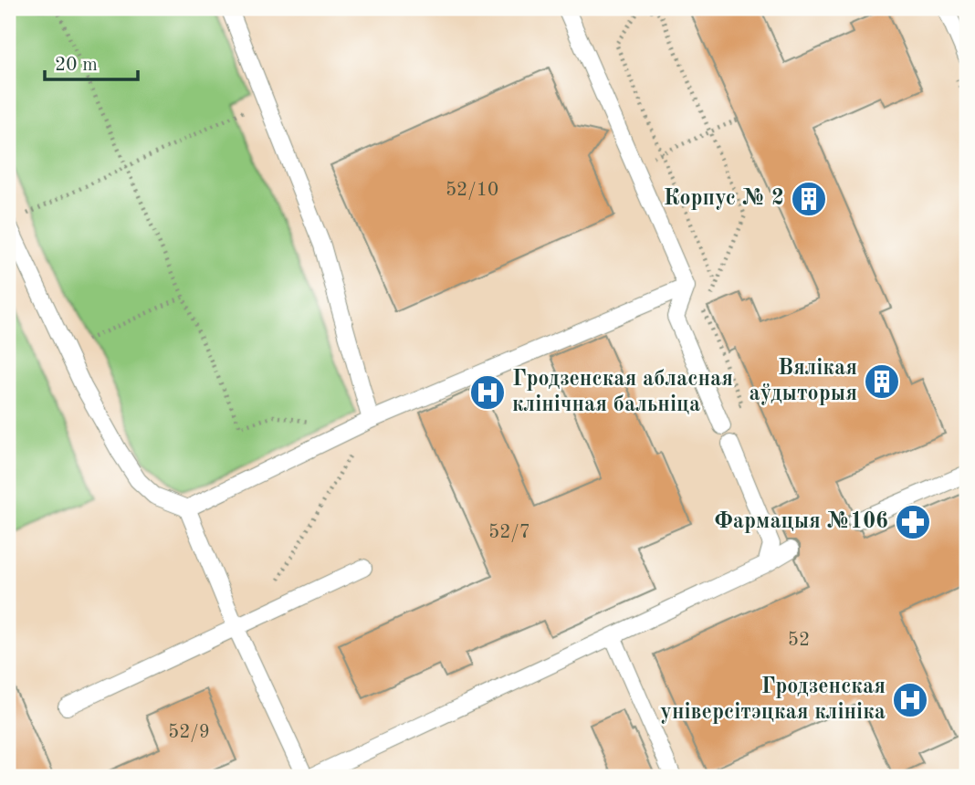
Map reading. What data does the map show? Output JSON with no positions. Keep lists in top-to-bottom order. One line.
{"places":{"building":["Корпус № 2","Вялікая аўдыторыя"],"hospital":["Гродзенская абласная клінічная бальніца","Гродзенская універсітэцкая клініка"],"pharmacy":["Фармацыя №106"]},"house_numbers":["52/10","52/7","52","52/9"],"scale_bar":"20 m"}
